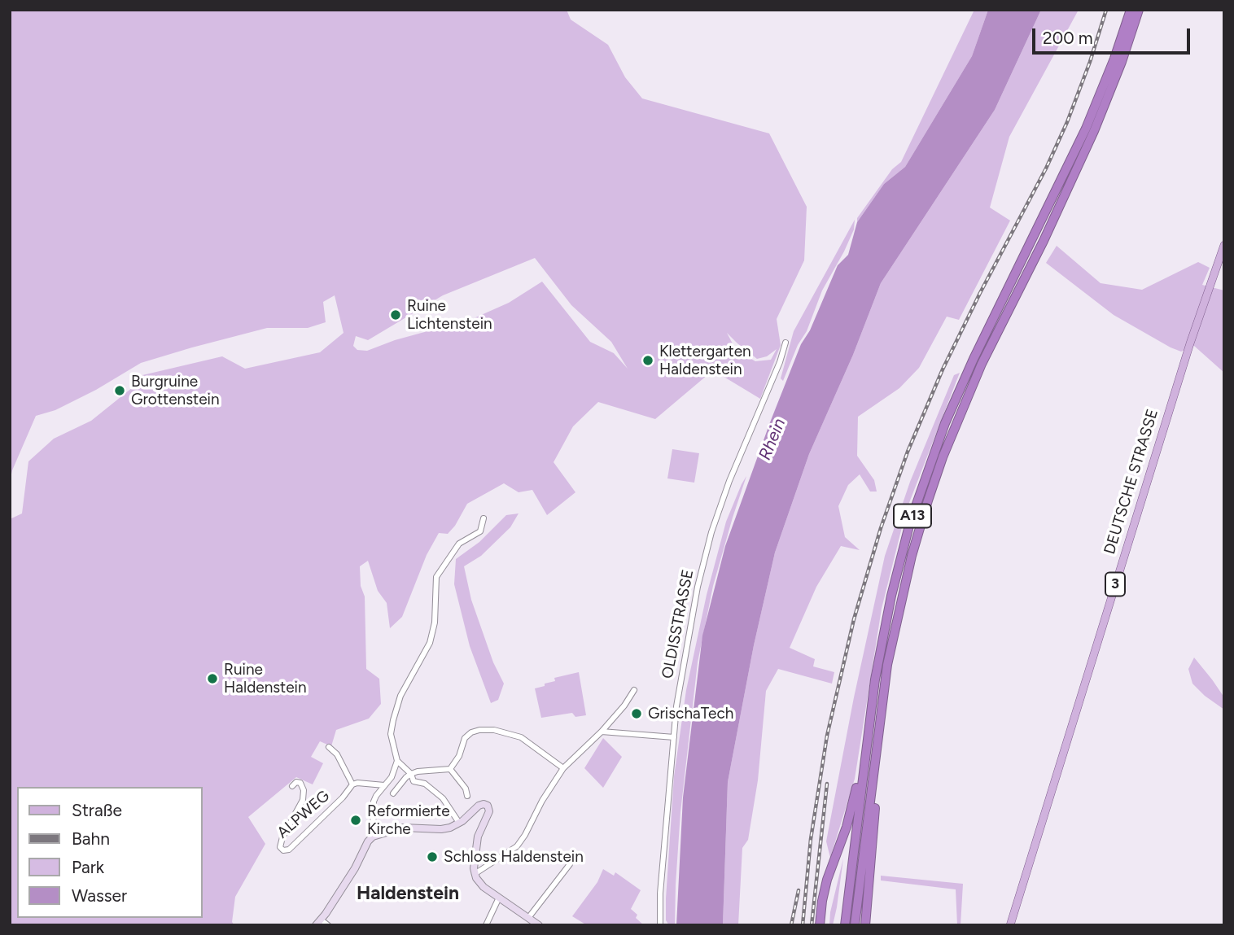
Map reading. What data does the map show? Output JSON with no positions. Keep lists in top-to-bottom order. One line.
{"streets":{"highway":["A13"],"main road":["DEUTSCHE STRASSE","3"],"street":["OLDISSTRASSE","ALPWEG"]},"districts":["Haldenstein"],"water":["Rhein"],"places":["Ruine Lichtenstein","Klettergarten Haldenstein","Burgruine Grottenstein","Ruine Haldenstein","GrischaTech","Reformierte Kirche","Schloss Haldenstein"],"legend":["Straße","Bahn","Park","Wasser"],"scale_bar":"200 m"}
